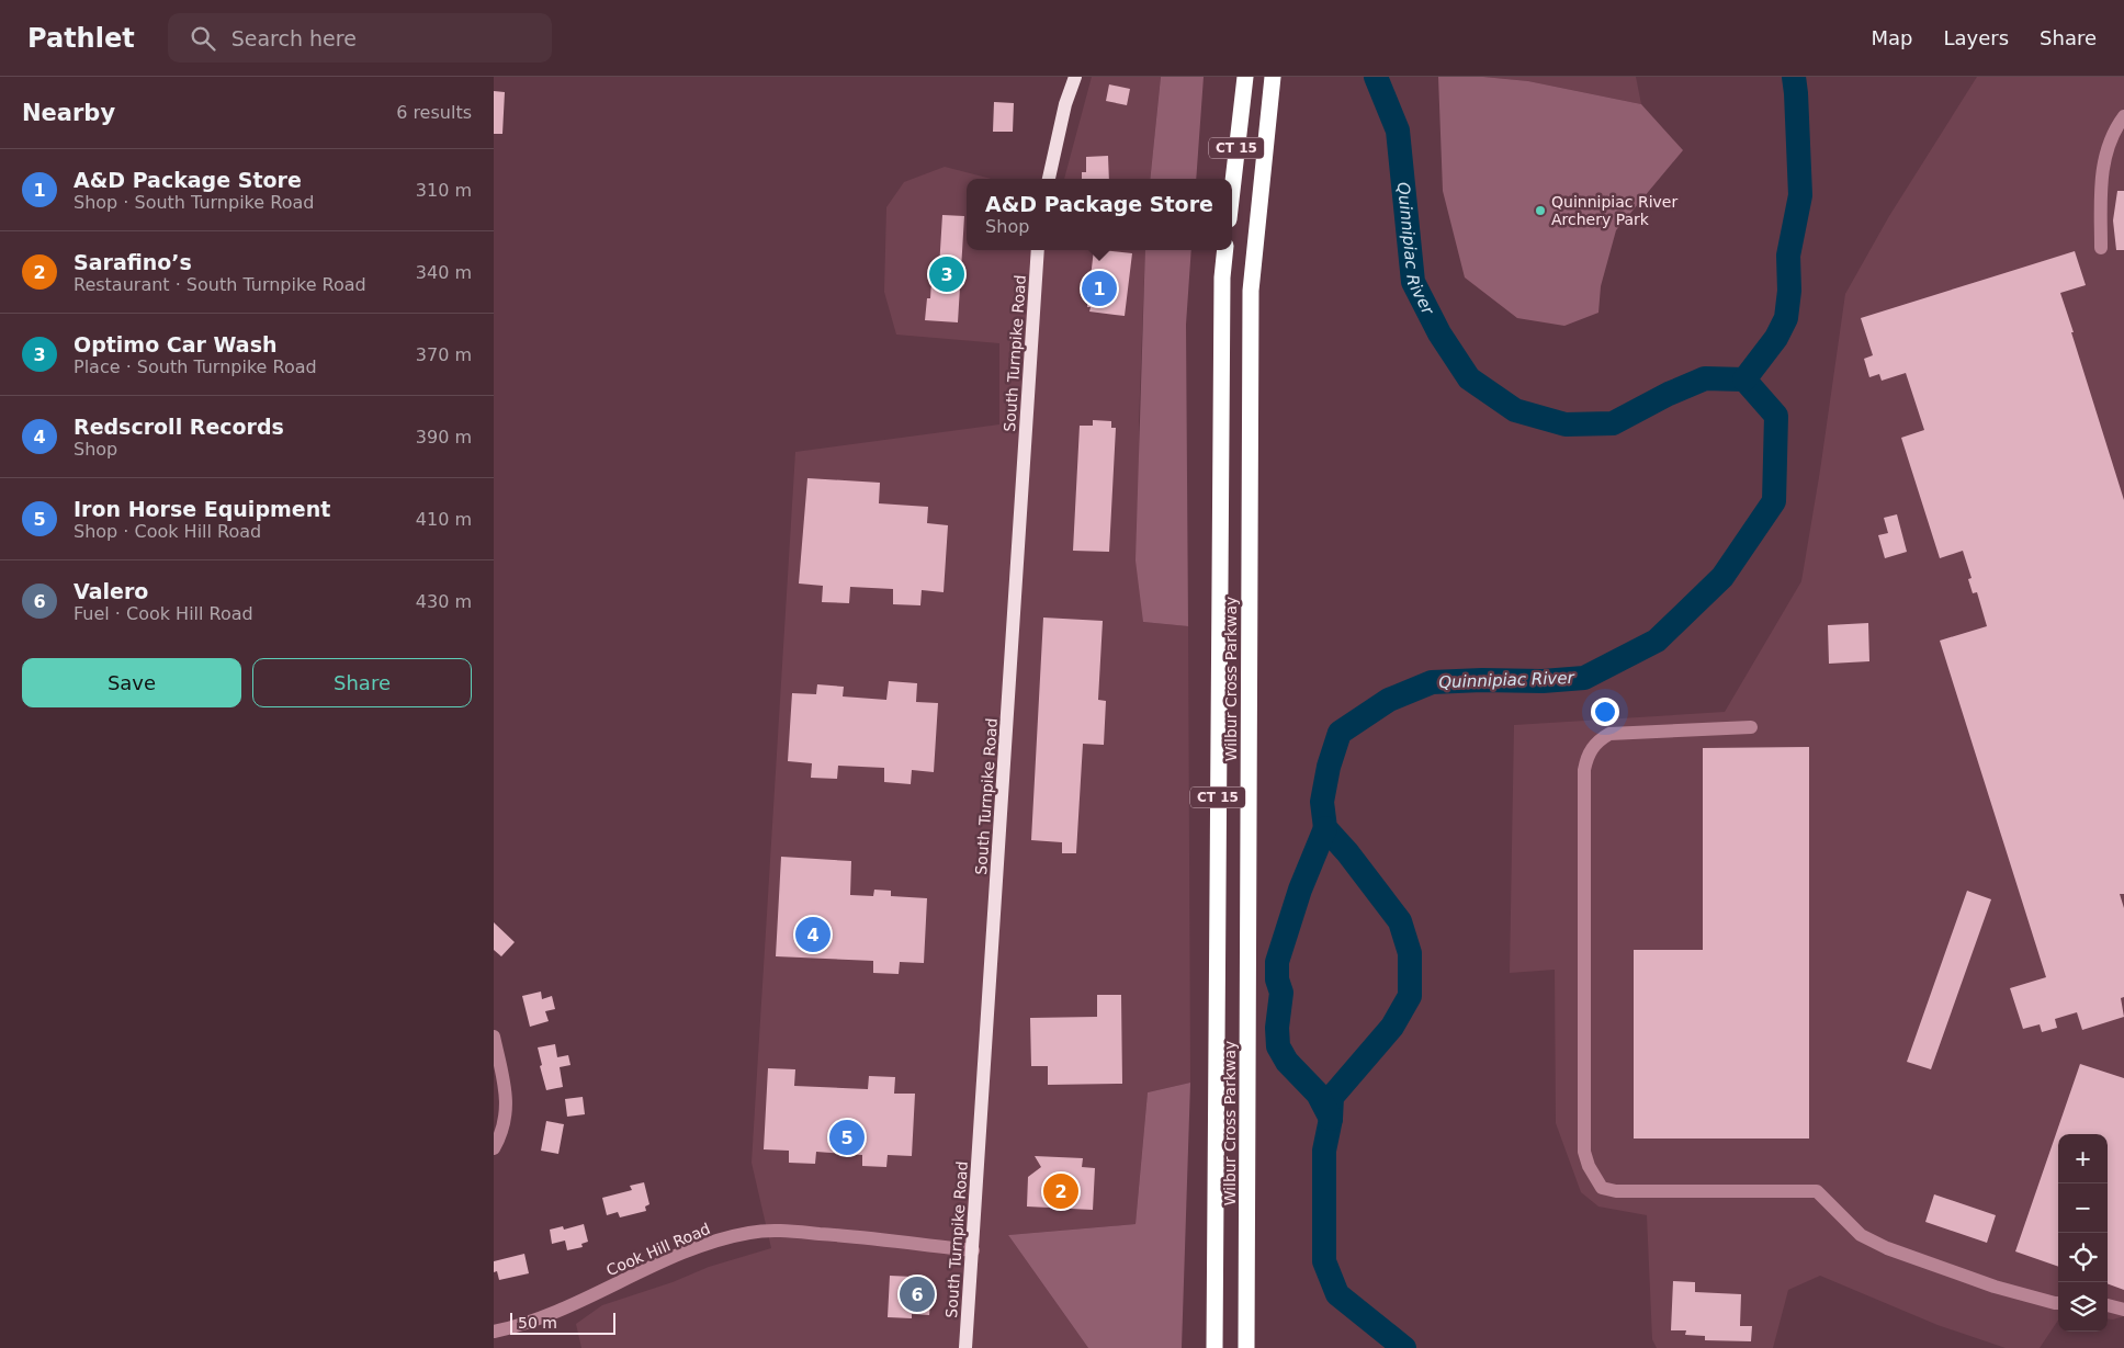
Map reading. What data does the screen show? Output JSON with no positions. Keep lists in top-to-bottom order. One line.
{"streets":{"highway":["CT 15","Wilbur Cross Parkway"],"main road":["South Turnpike Road"],"street":["Cook Hill Road"]},"crossings":[["South Turnpike Road","Cook Hill Road"]],"water":["Quinnipiac River"],"places":["Quinnipiac River Archery Park"],"scale_bar":"50 m","page":{"header":"Pathlet","search":"Search here","nav":["Map","Layers","Share"],"heading":["Nearby","6 results"],"list":[{"mark":"1","name":"A&D Package Store","note":"Shop · South Turnpike Road","value":"310 m"},{"mark":"2","name":"Sarafino’s","note":"Restaurant · South Turnpike Road","value":"340 m"},{"mark":"3","name":"Optimo Car Wash","note":"Place · South Turnpike Road","value":"370 m"},{"mark":"4","name":"Redscroll Records","note":"Shop","value":"390 m"},{"mark":"5","name":"Iron Horse Equipment","note":"Shop · Cook Hill Road","value":"410 m"},{"mark":"6","name":"Valero","note":"Fuel · Cook Hill Road","value":"430 m"}],"popup":["A&D Package Store","Shop"],"pins":["3","1","4","5","2","6"],"buttons":["Save","Share"],"map_buttons":["+","−"],"scale":"50 m"}}
